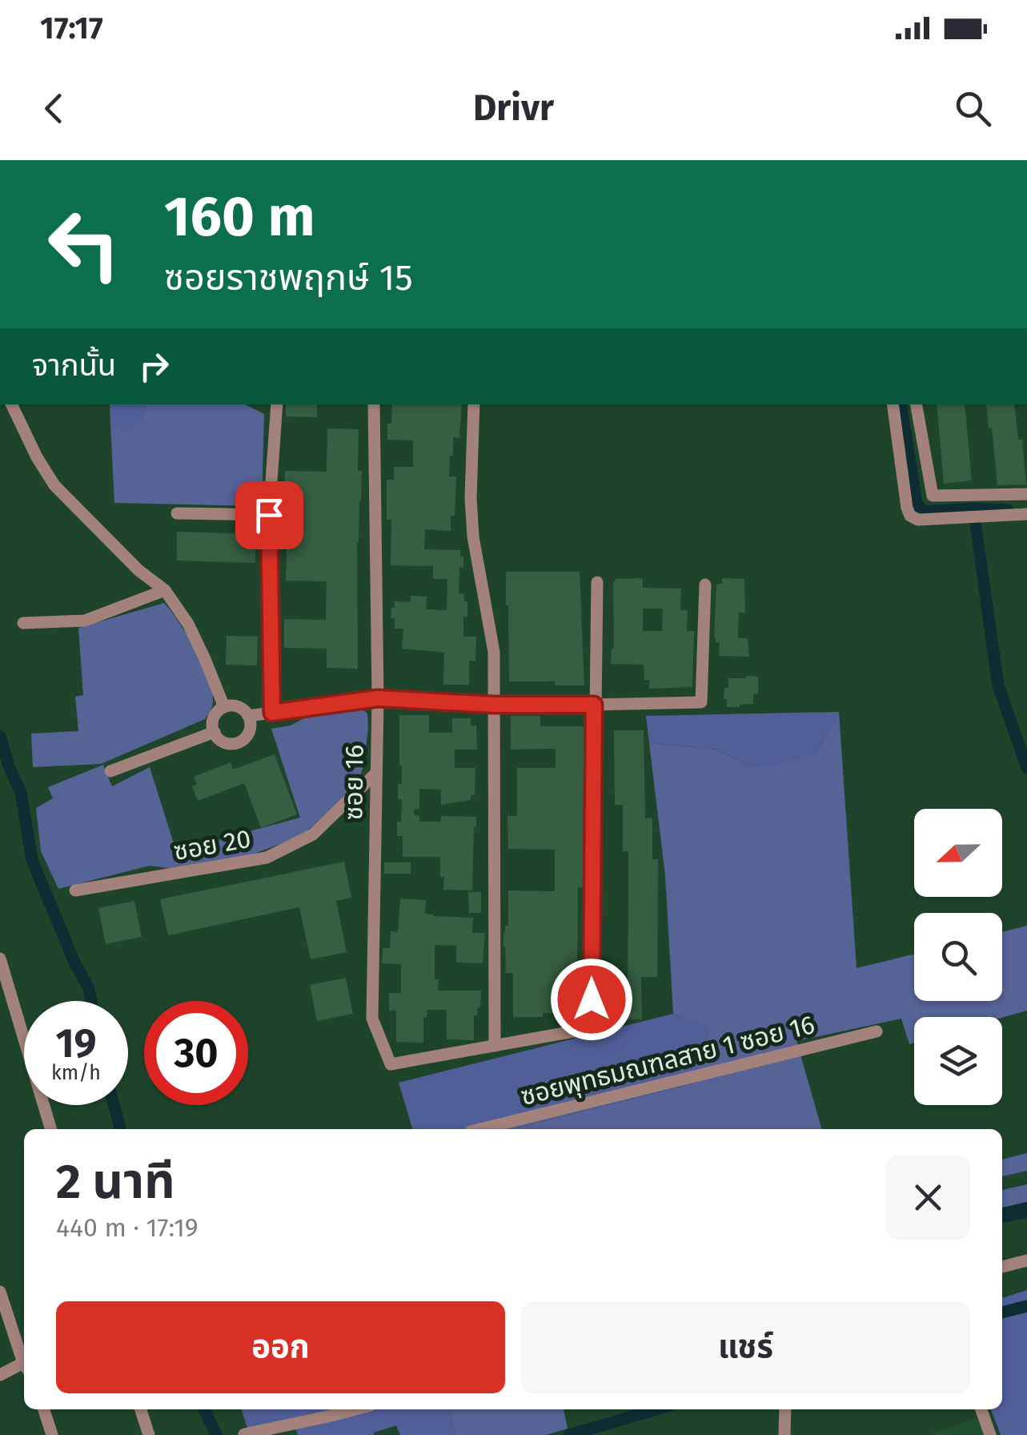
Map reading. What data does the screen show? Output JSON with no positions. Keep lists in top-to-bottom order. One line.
{"streets":{"street":["ซอย 16","ซอย 20","ซอยพุทธมณฑลสาย 1 ซอย 16"]},"crossings":[["ซอย 16","ซอย 20"]],"north":"left","page":{"status":"17:17","header":"Drivr","turn":["160 m","ซอยราชพฤกษ์ 15"],"then":"จากนั้น","speed":"19 km/h","limit":"30","heading":["2 นาที","440 m · 17:19"],"buttons":["ออก","แชร์"]}}
